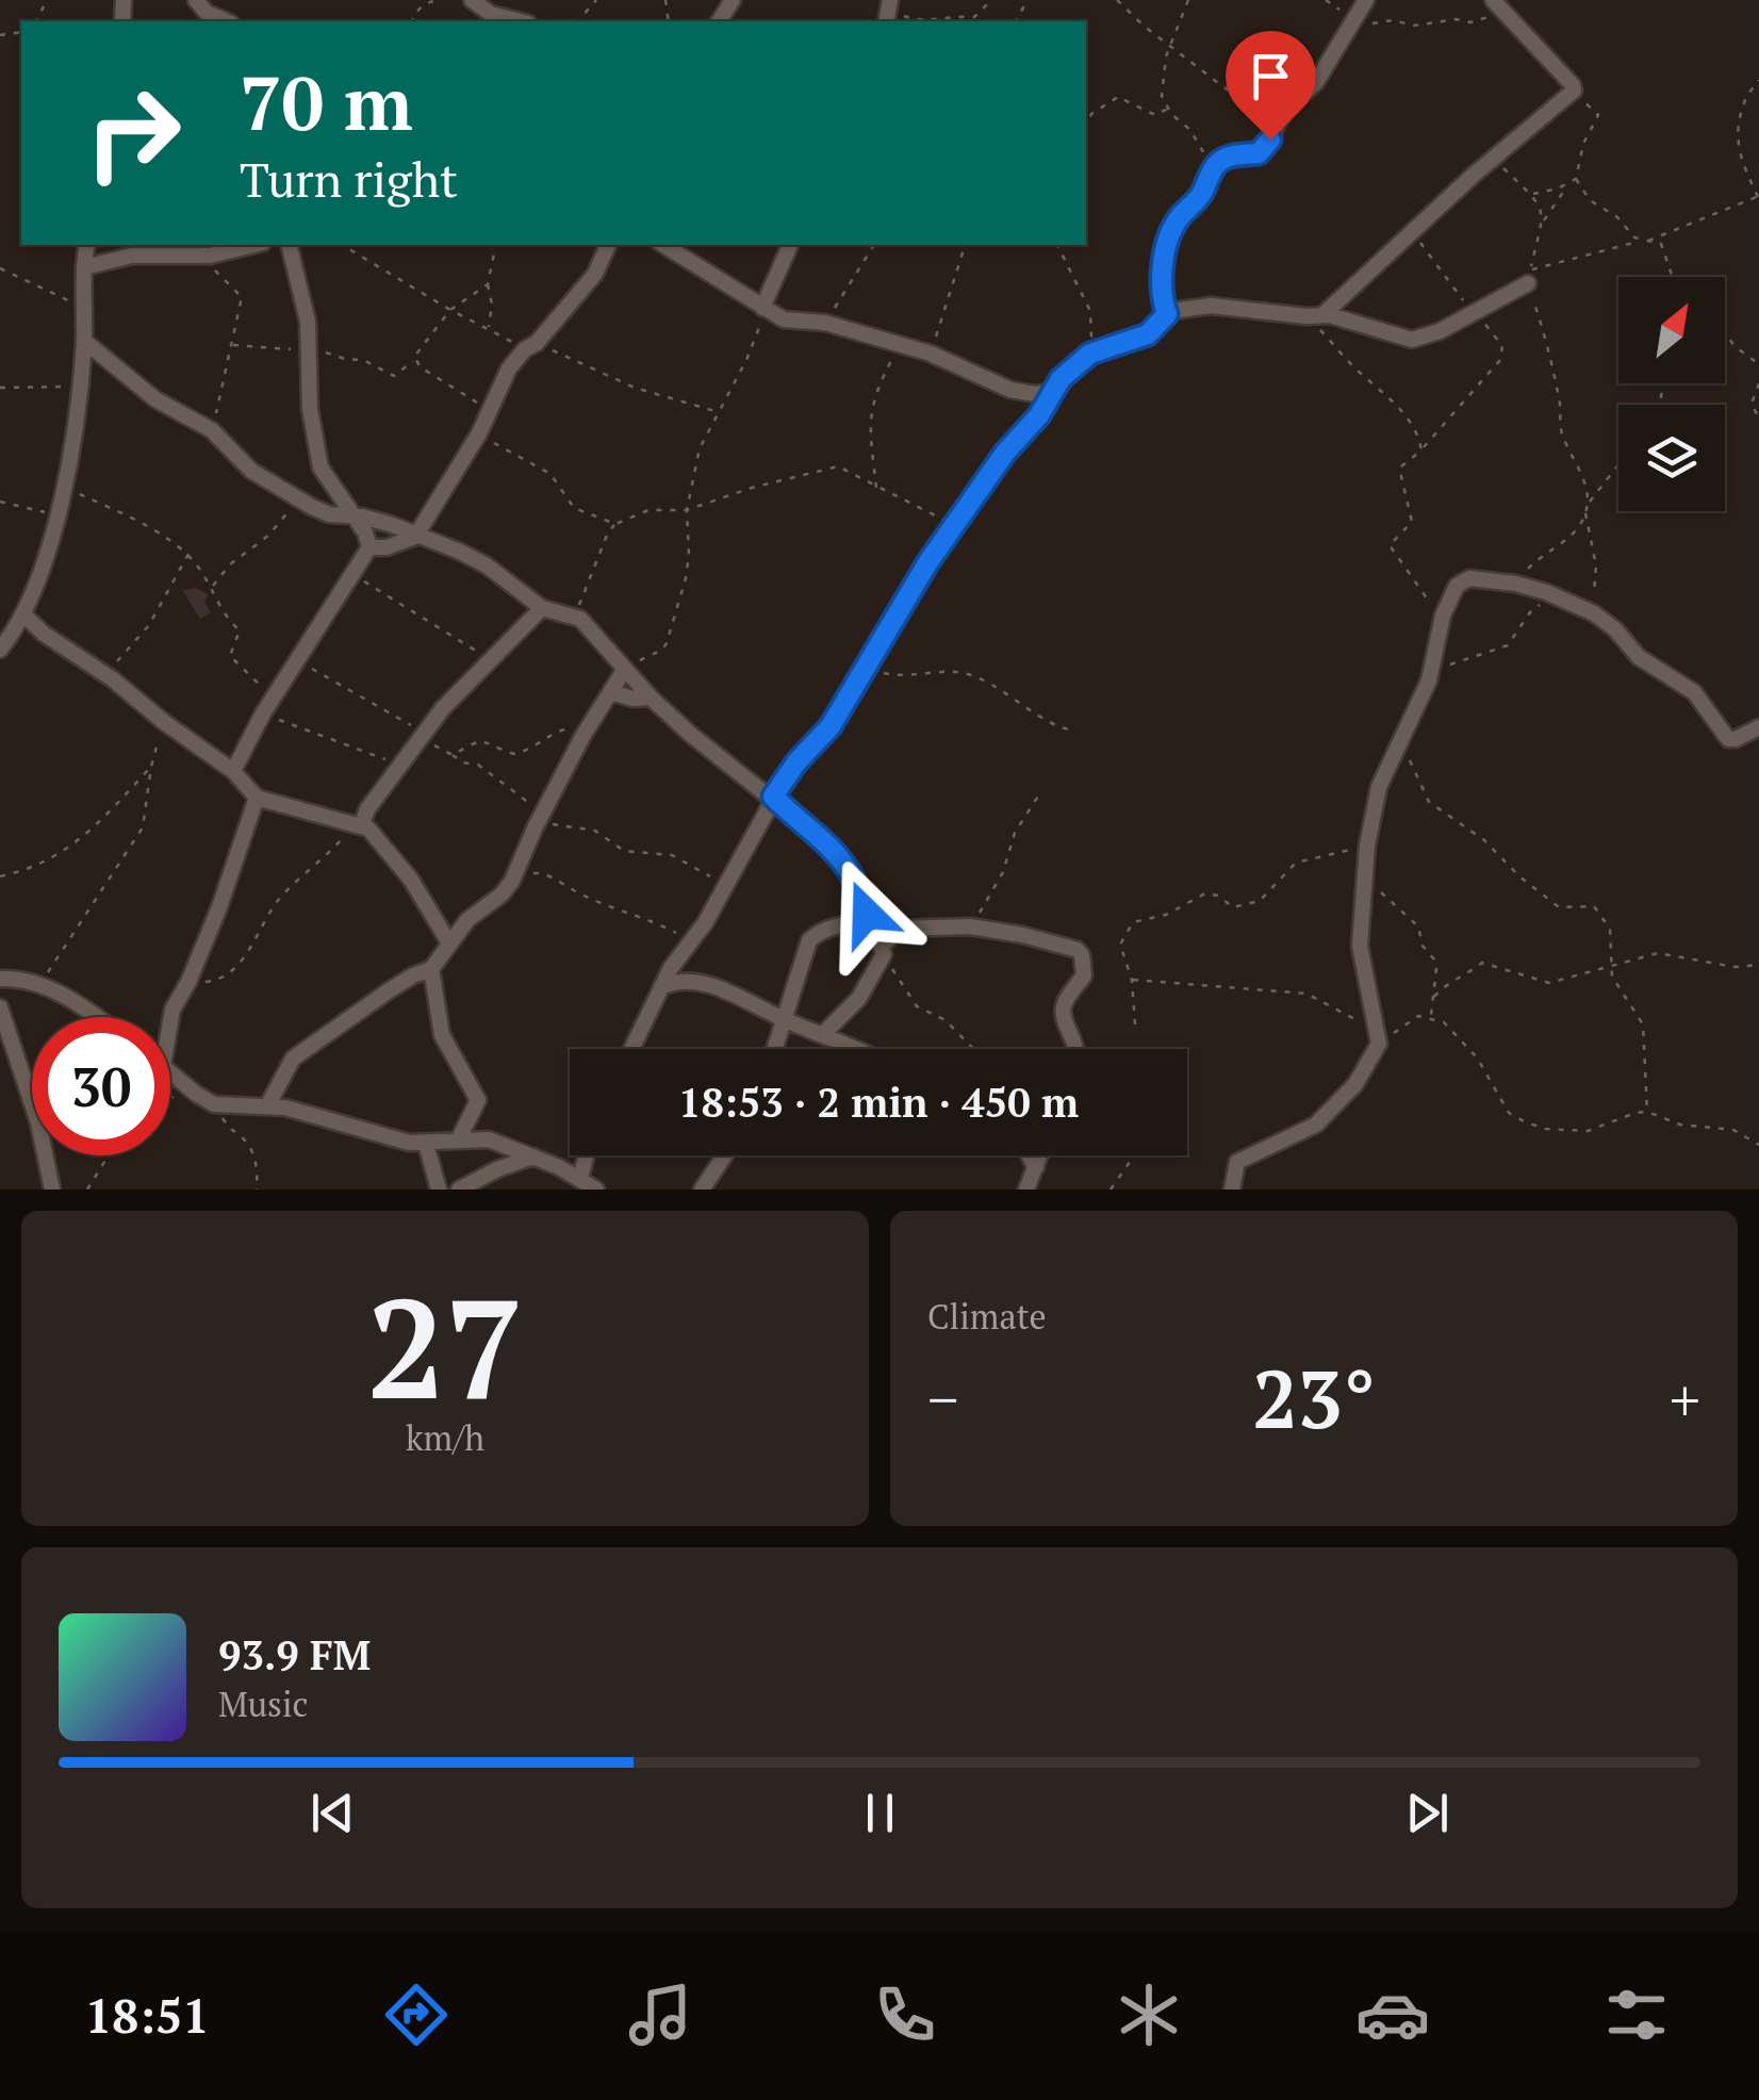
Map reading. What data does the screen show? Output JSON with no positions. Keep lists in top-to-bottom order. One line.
{"north":"top right","page":{"turn":["70 m","Turn right"],"limit":"30","trip":"18:53 · 2 min · 450 m","tile":[["27","km/h"],"Climate"],"heat":["−","23°","+"],"song":["93.9 FM","Music"],"tabs":"18:51"}}
